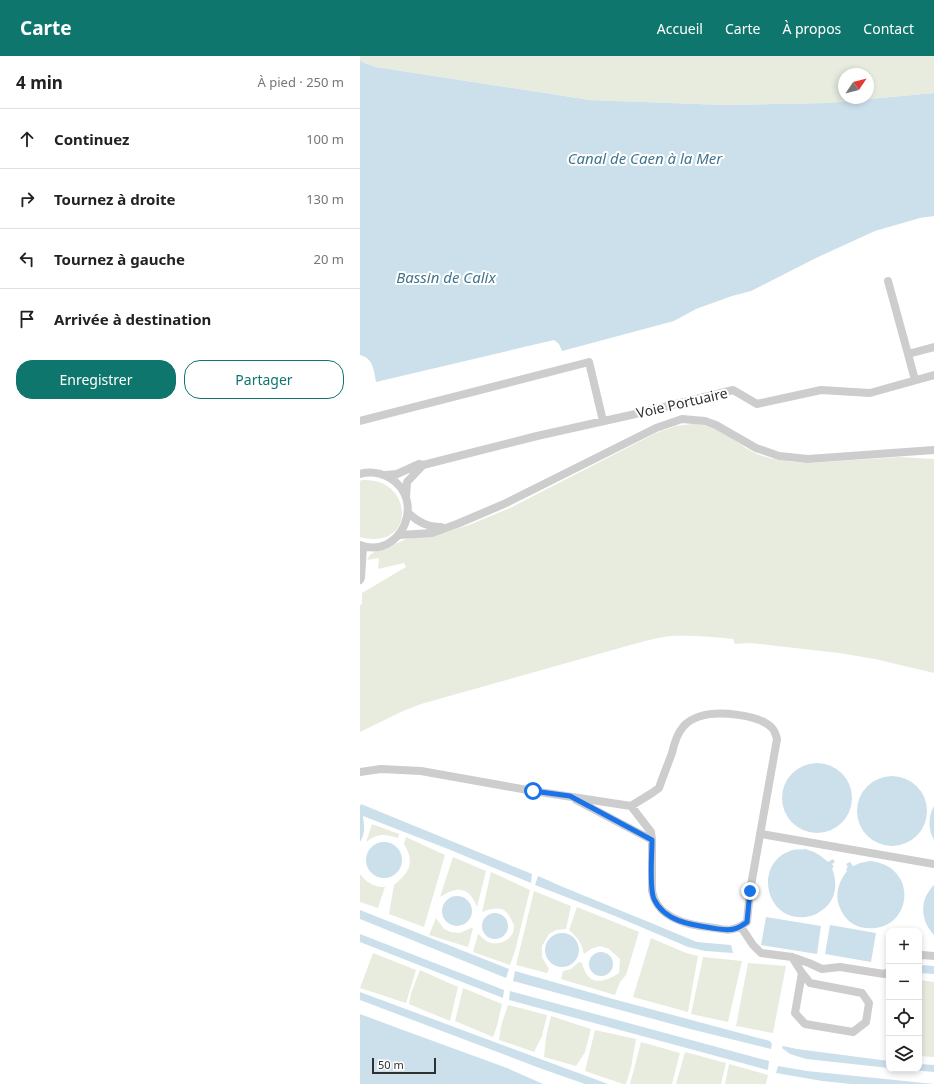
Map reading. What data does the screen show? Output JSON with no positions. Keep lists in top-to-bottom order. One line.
{"streets":{"street":["Voie Portuaire"]},"water":["Canal de Caen à la Mer","Bassin de Calix"],"scale_bar":"50 m","north":"top right","page":{"header":"Carte","nav":["Accueil","Carte","À propos","Contact"],"heading":["4 min","À pied · 250 m"],"list":[["Continuez","100 m"],["Tournez à droite","130 m"],["Tournez à gauche","20 m"],"Arrivée à destination"],"buttons":["Enregistrer","Partager"],"map_buttons":["+","−"],"scale":"50 m"}}
